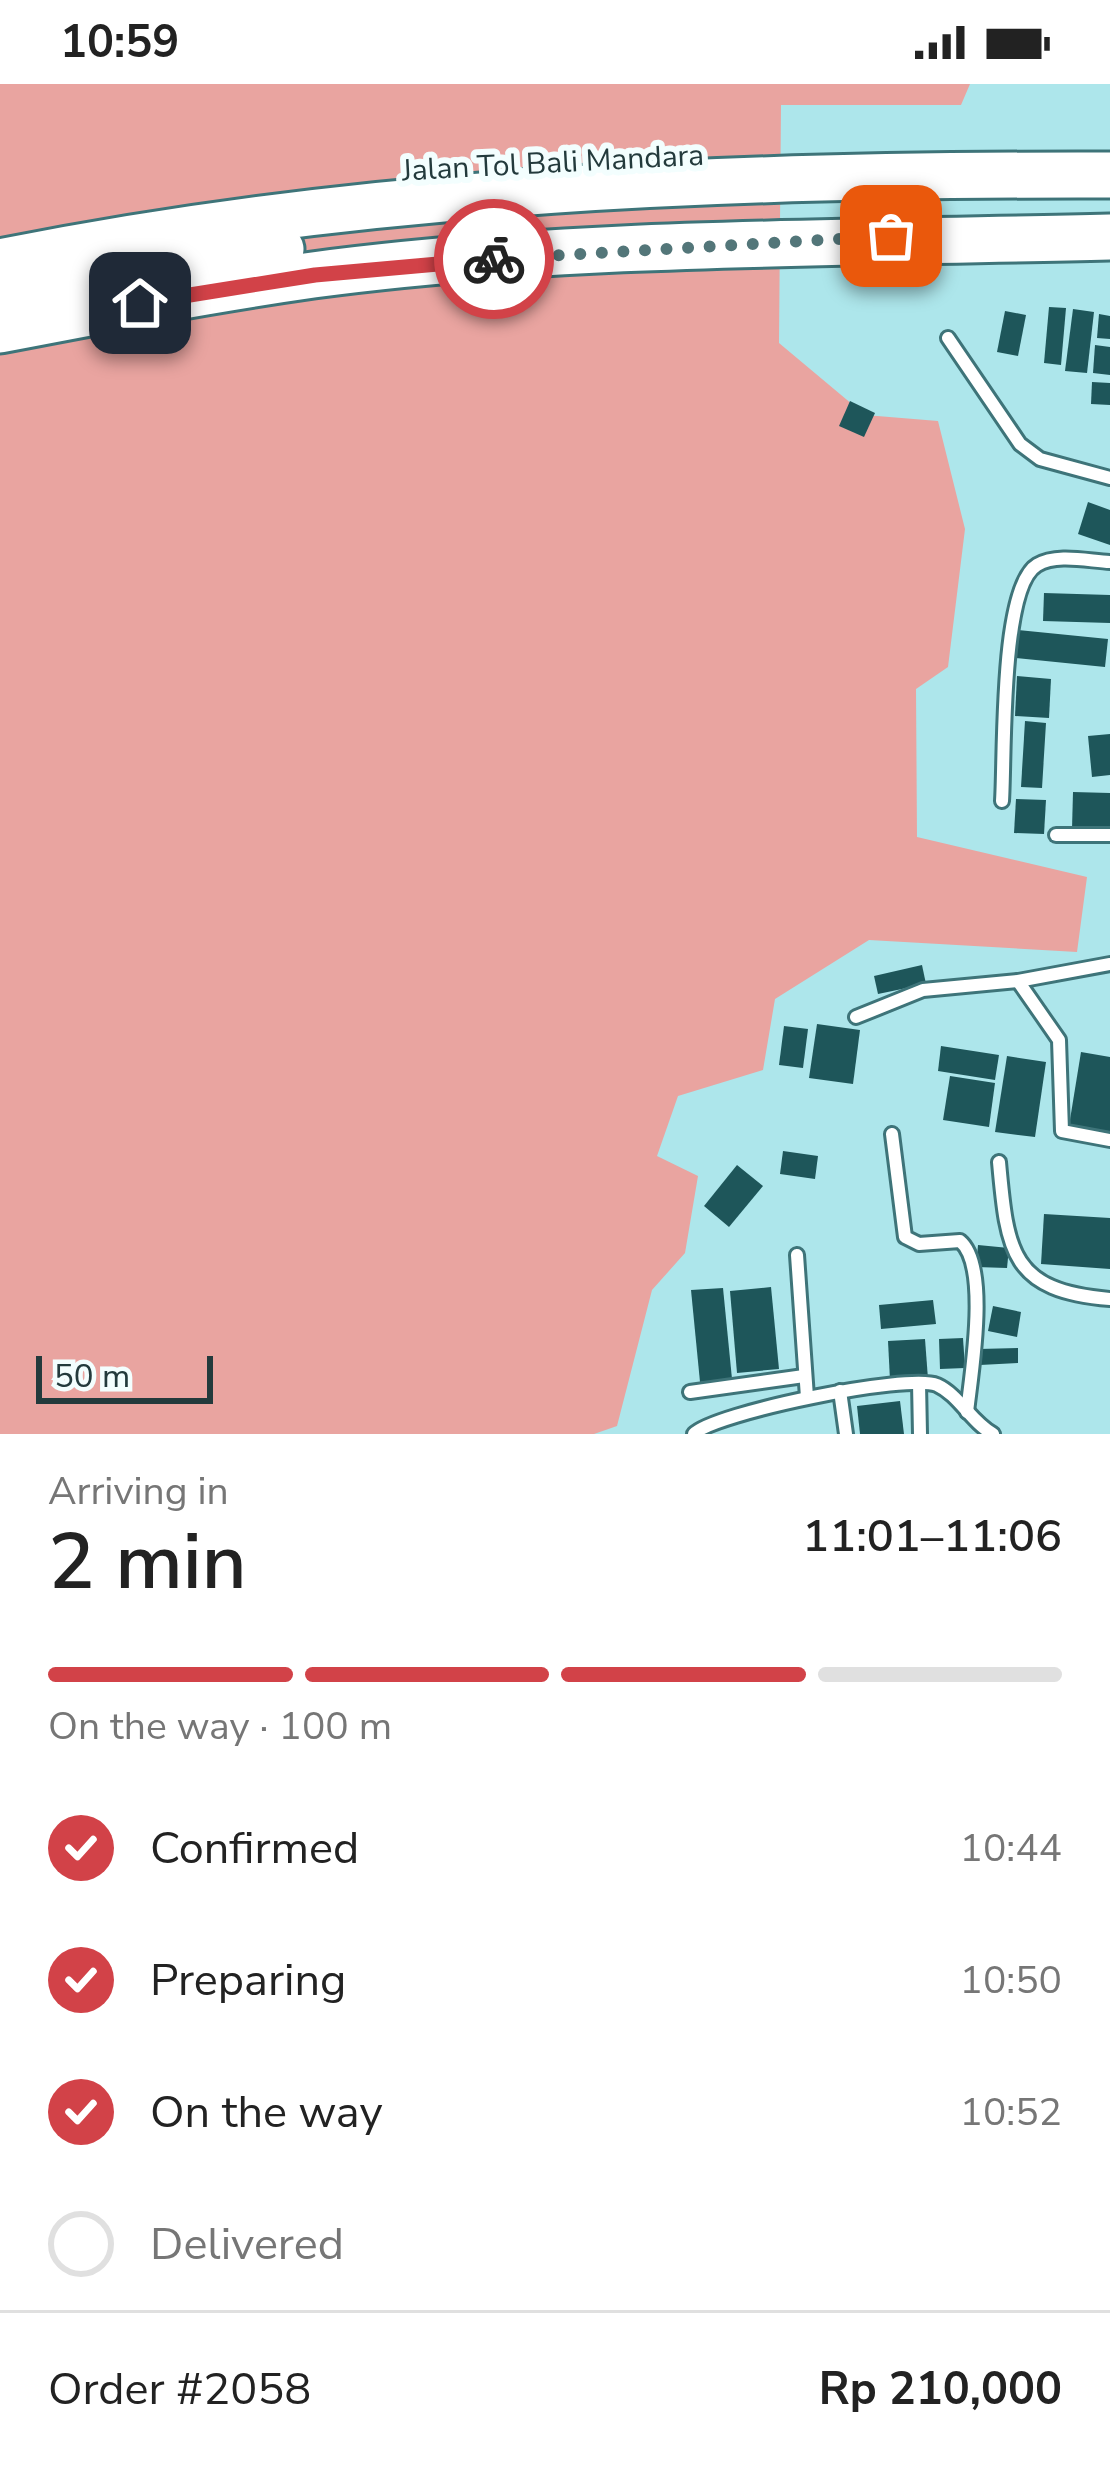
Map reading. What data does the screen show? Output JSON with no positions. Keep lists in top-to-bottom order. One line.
{"streets":{"highway":["Jalan Tol Bali Mandara"]},"scale_bar":"50 m","page":{"status":"10:59","scale":"50 m","heading":["2 min","Arriving in","11:01–11:06"],"panel":["Order #2058","Rp 210,000"],"bar":"On the way · 100 m","list":[["Confirmed","10:44"],["Preparing","10:50"],["On the way","10:52"],"Delivered"]}}
